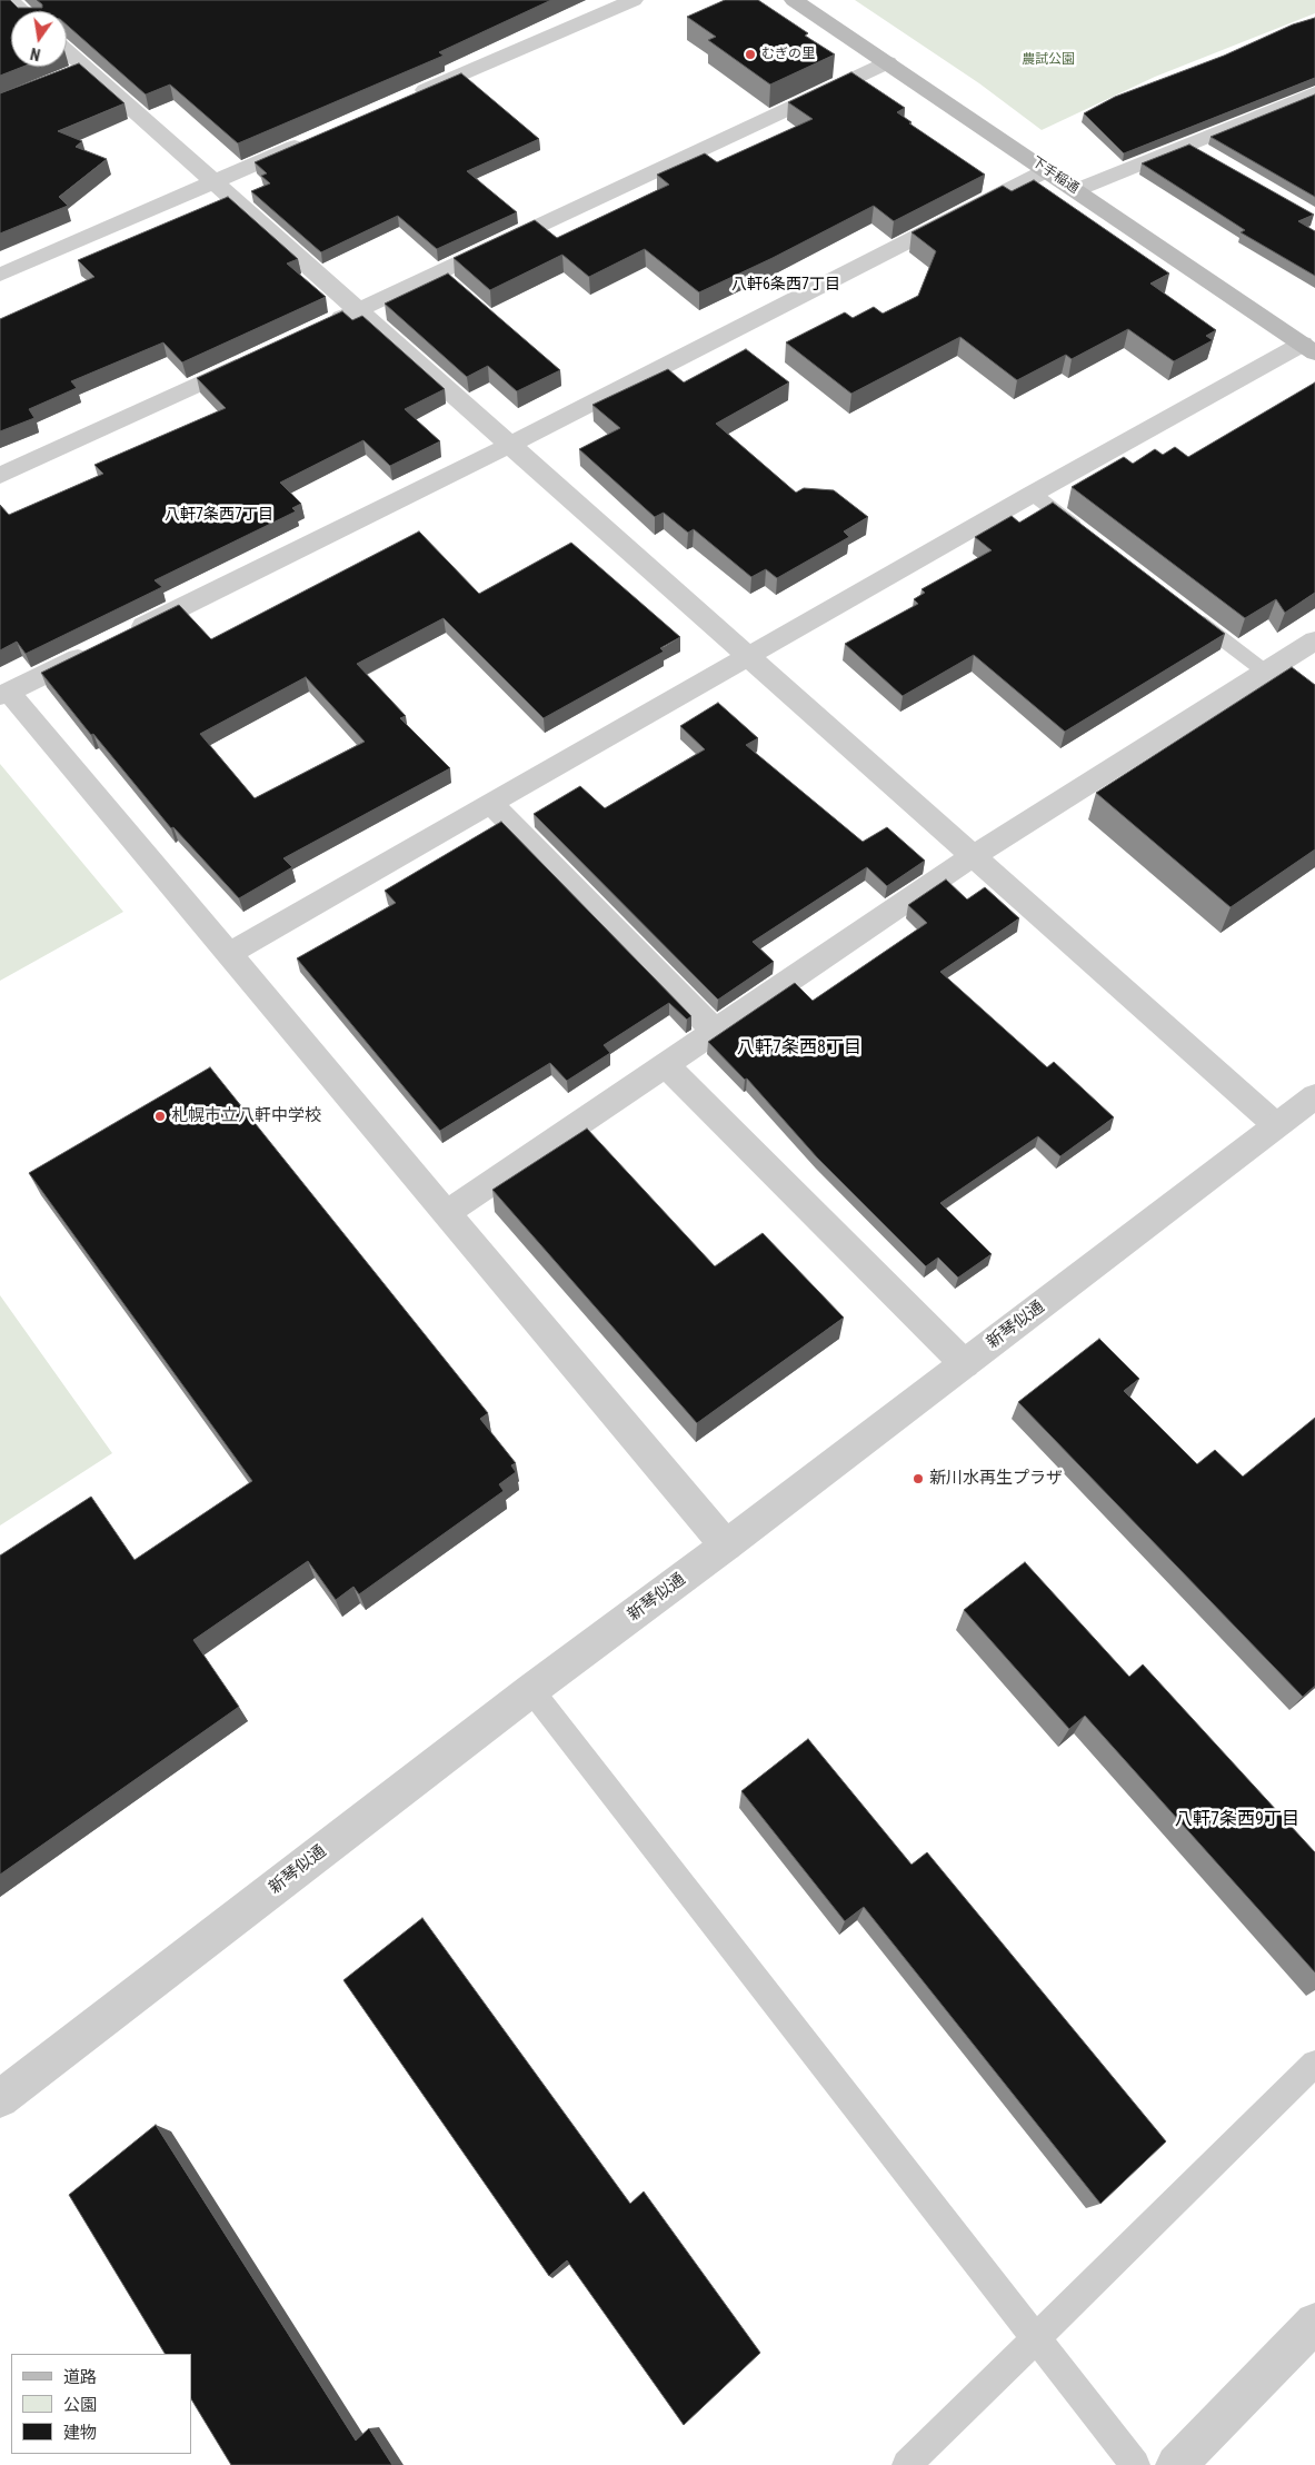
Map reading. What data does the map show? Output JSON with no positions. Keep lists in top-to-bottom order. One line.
{"streets":{"main road":["下手稲通"],"street":["新琴似通"]},"districts":["八軒6条西7丁目","八軒7条西7丁目","八軒7条西8丁目","八軒7条西9丁目"],"parks":["農試公園"],"places":["むぎの里","札幌市立八軒中学校","新川水再生プラザ"],"legend":["道路","公園","建物"],"north":"bottom"}
